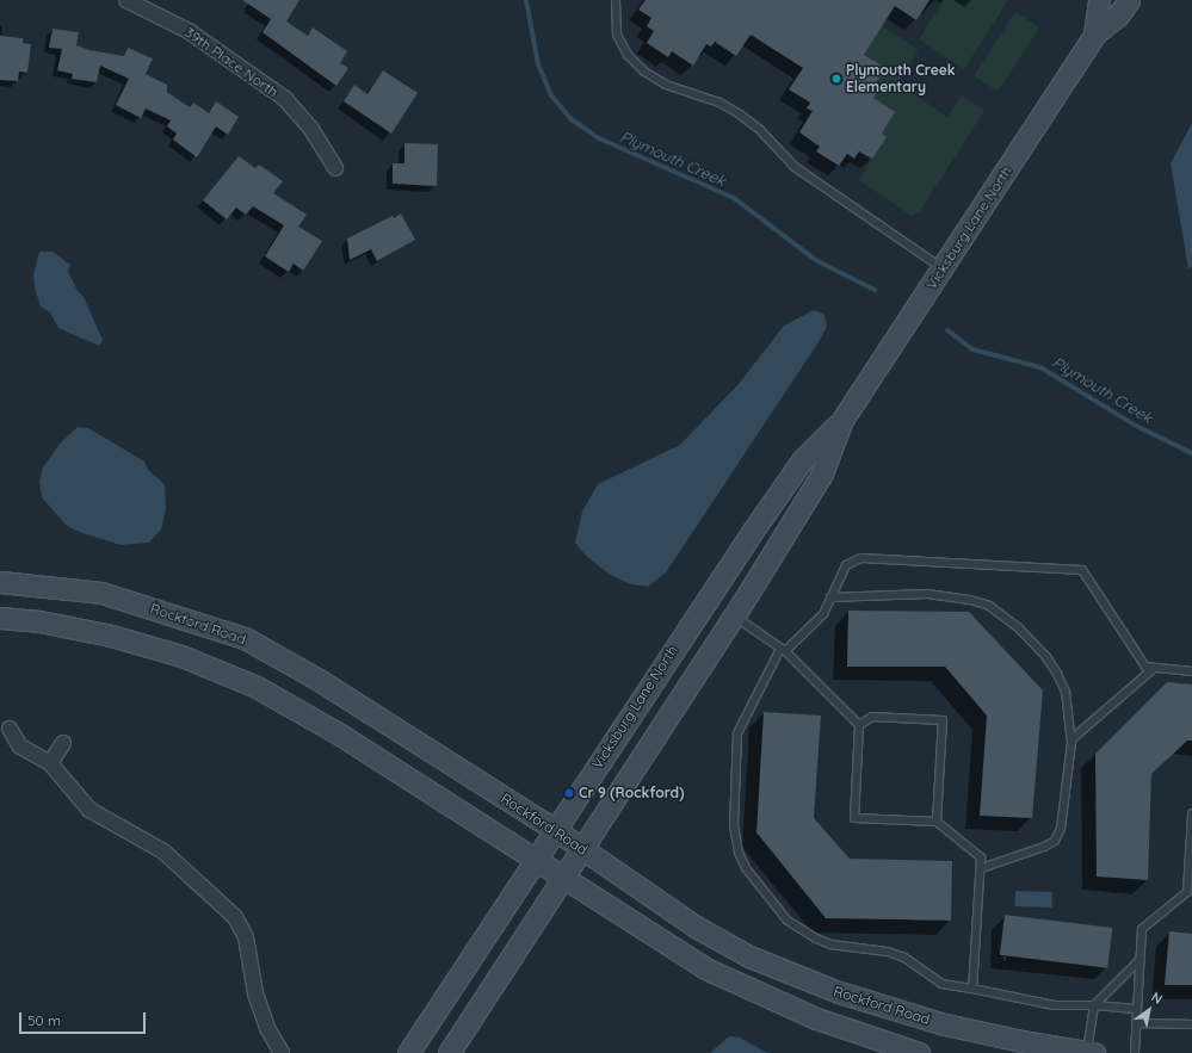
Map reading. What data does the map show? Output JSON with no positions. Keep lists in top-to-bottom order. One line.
{"streets":{"main road":["Vicksburg Lane North","Rockford Road"],"street":["39th Place North"]},"crossings":[["Vicksburg Lane North","Rockford Road"]],"water":["Plymouth Creek"],"places":["Plymouth Creek Elementary","Cr 9 (Rockford)"],"scale_bar":"50 m","north":"top right"}
